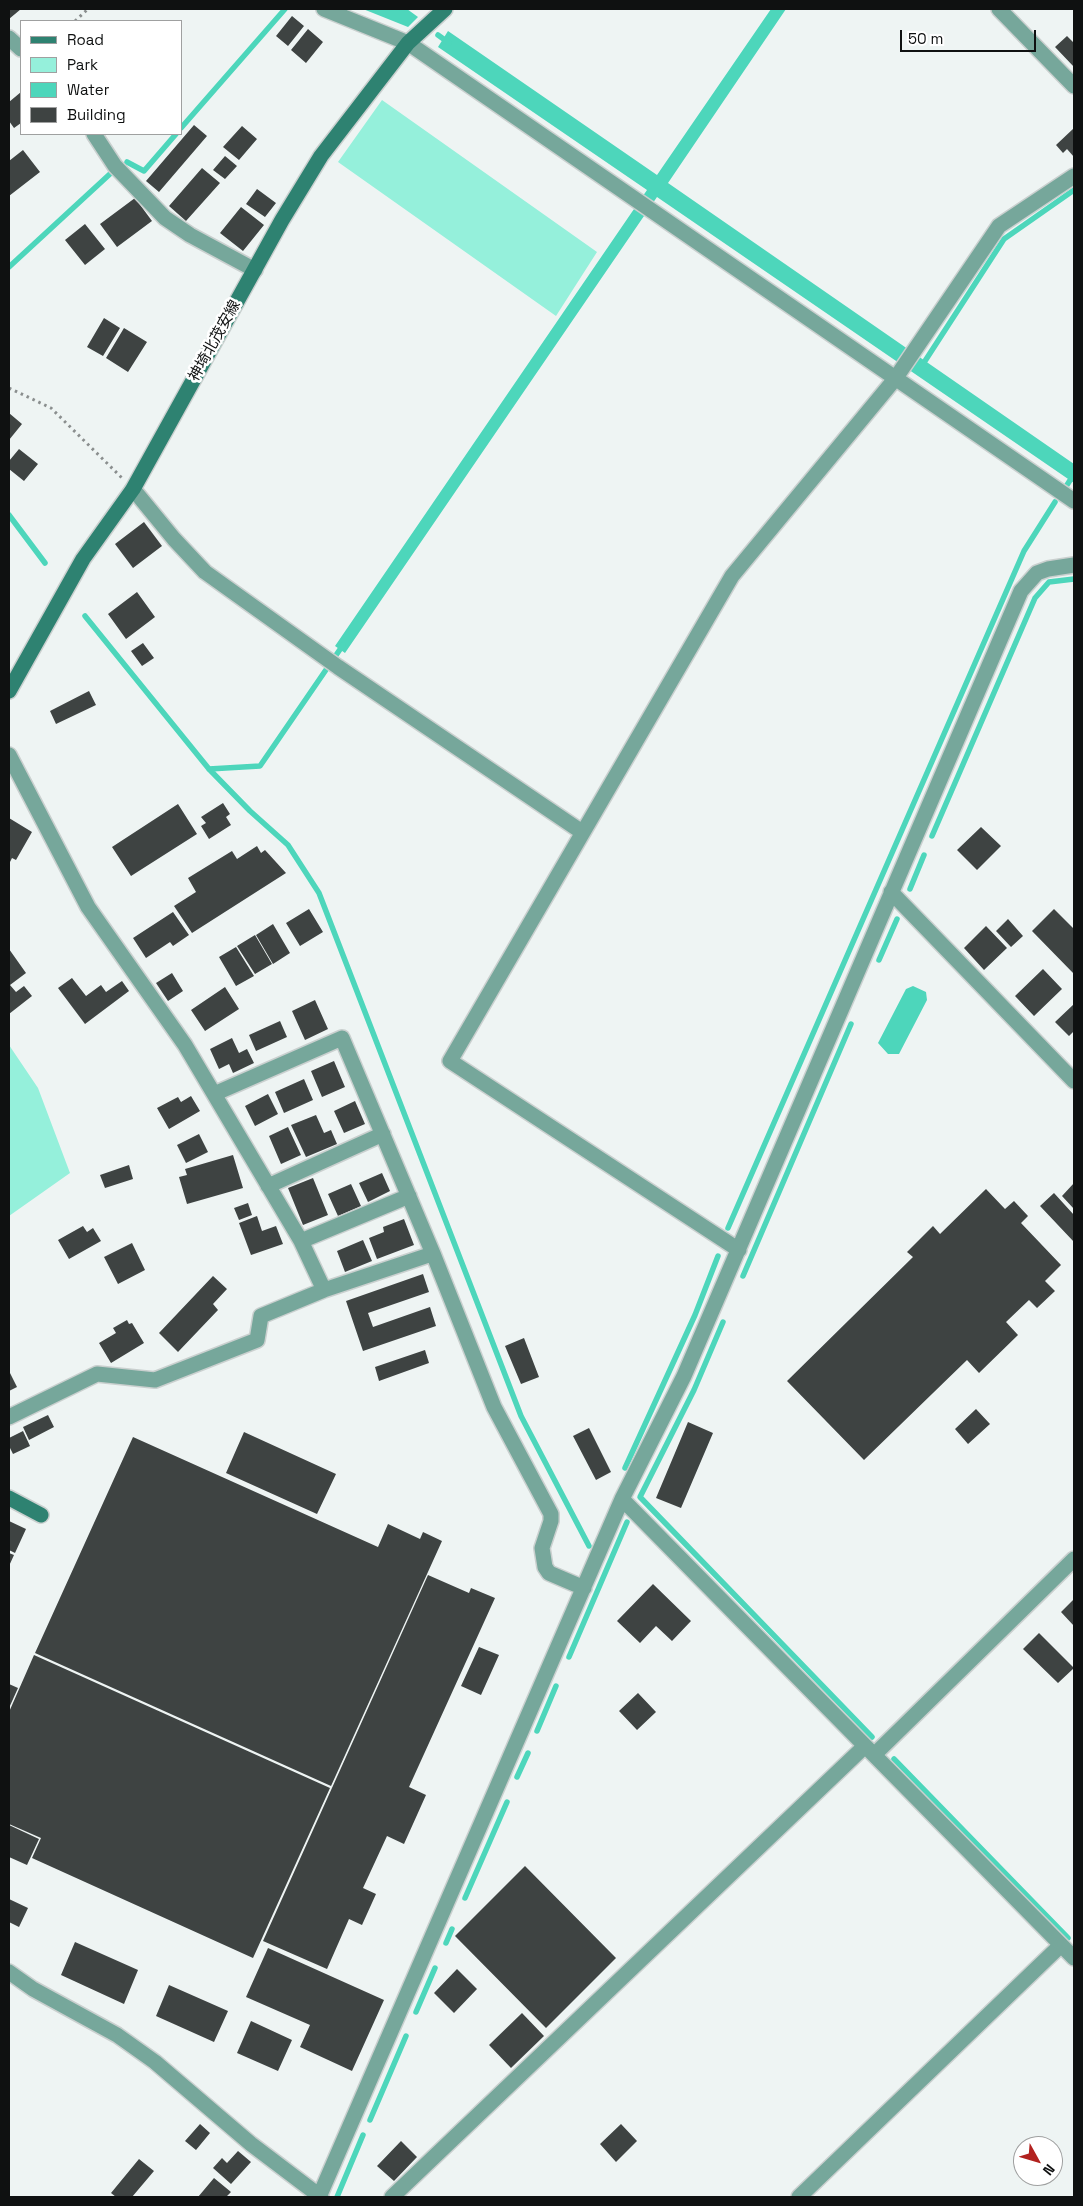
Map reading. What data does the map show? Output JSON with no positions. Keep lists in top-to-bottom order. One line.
{"streets":{"main road":["神埼北茂安線"]},"legend":["Road","Park","Water","Building"],"scale_bar":"50 m","north":"bottom right"}
